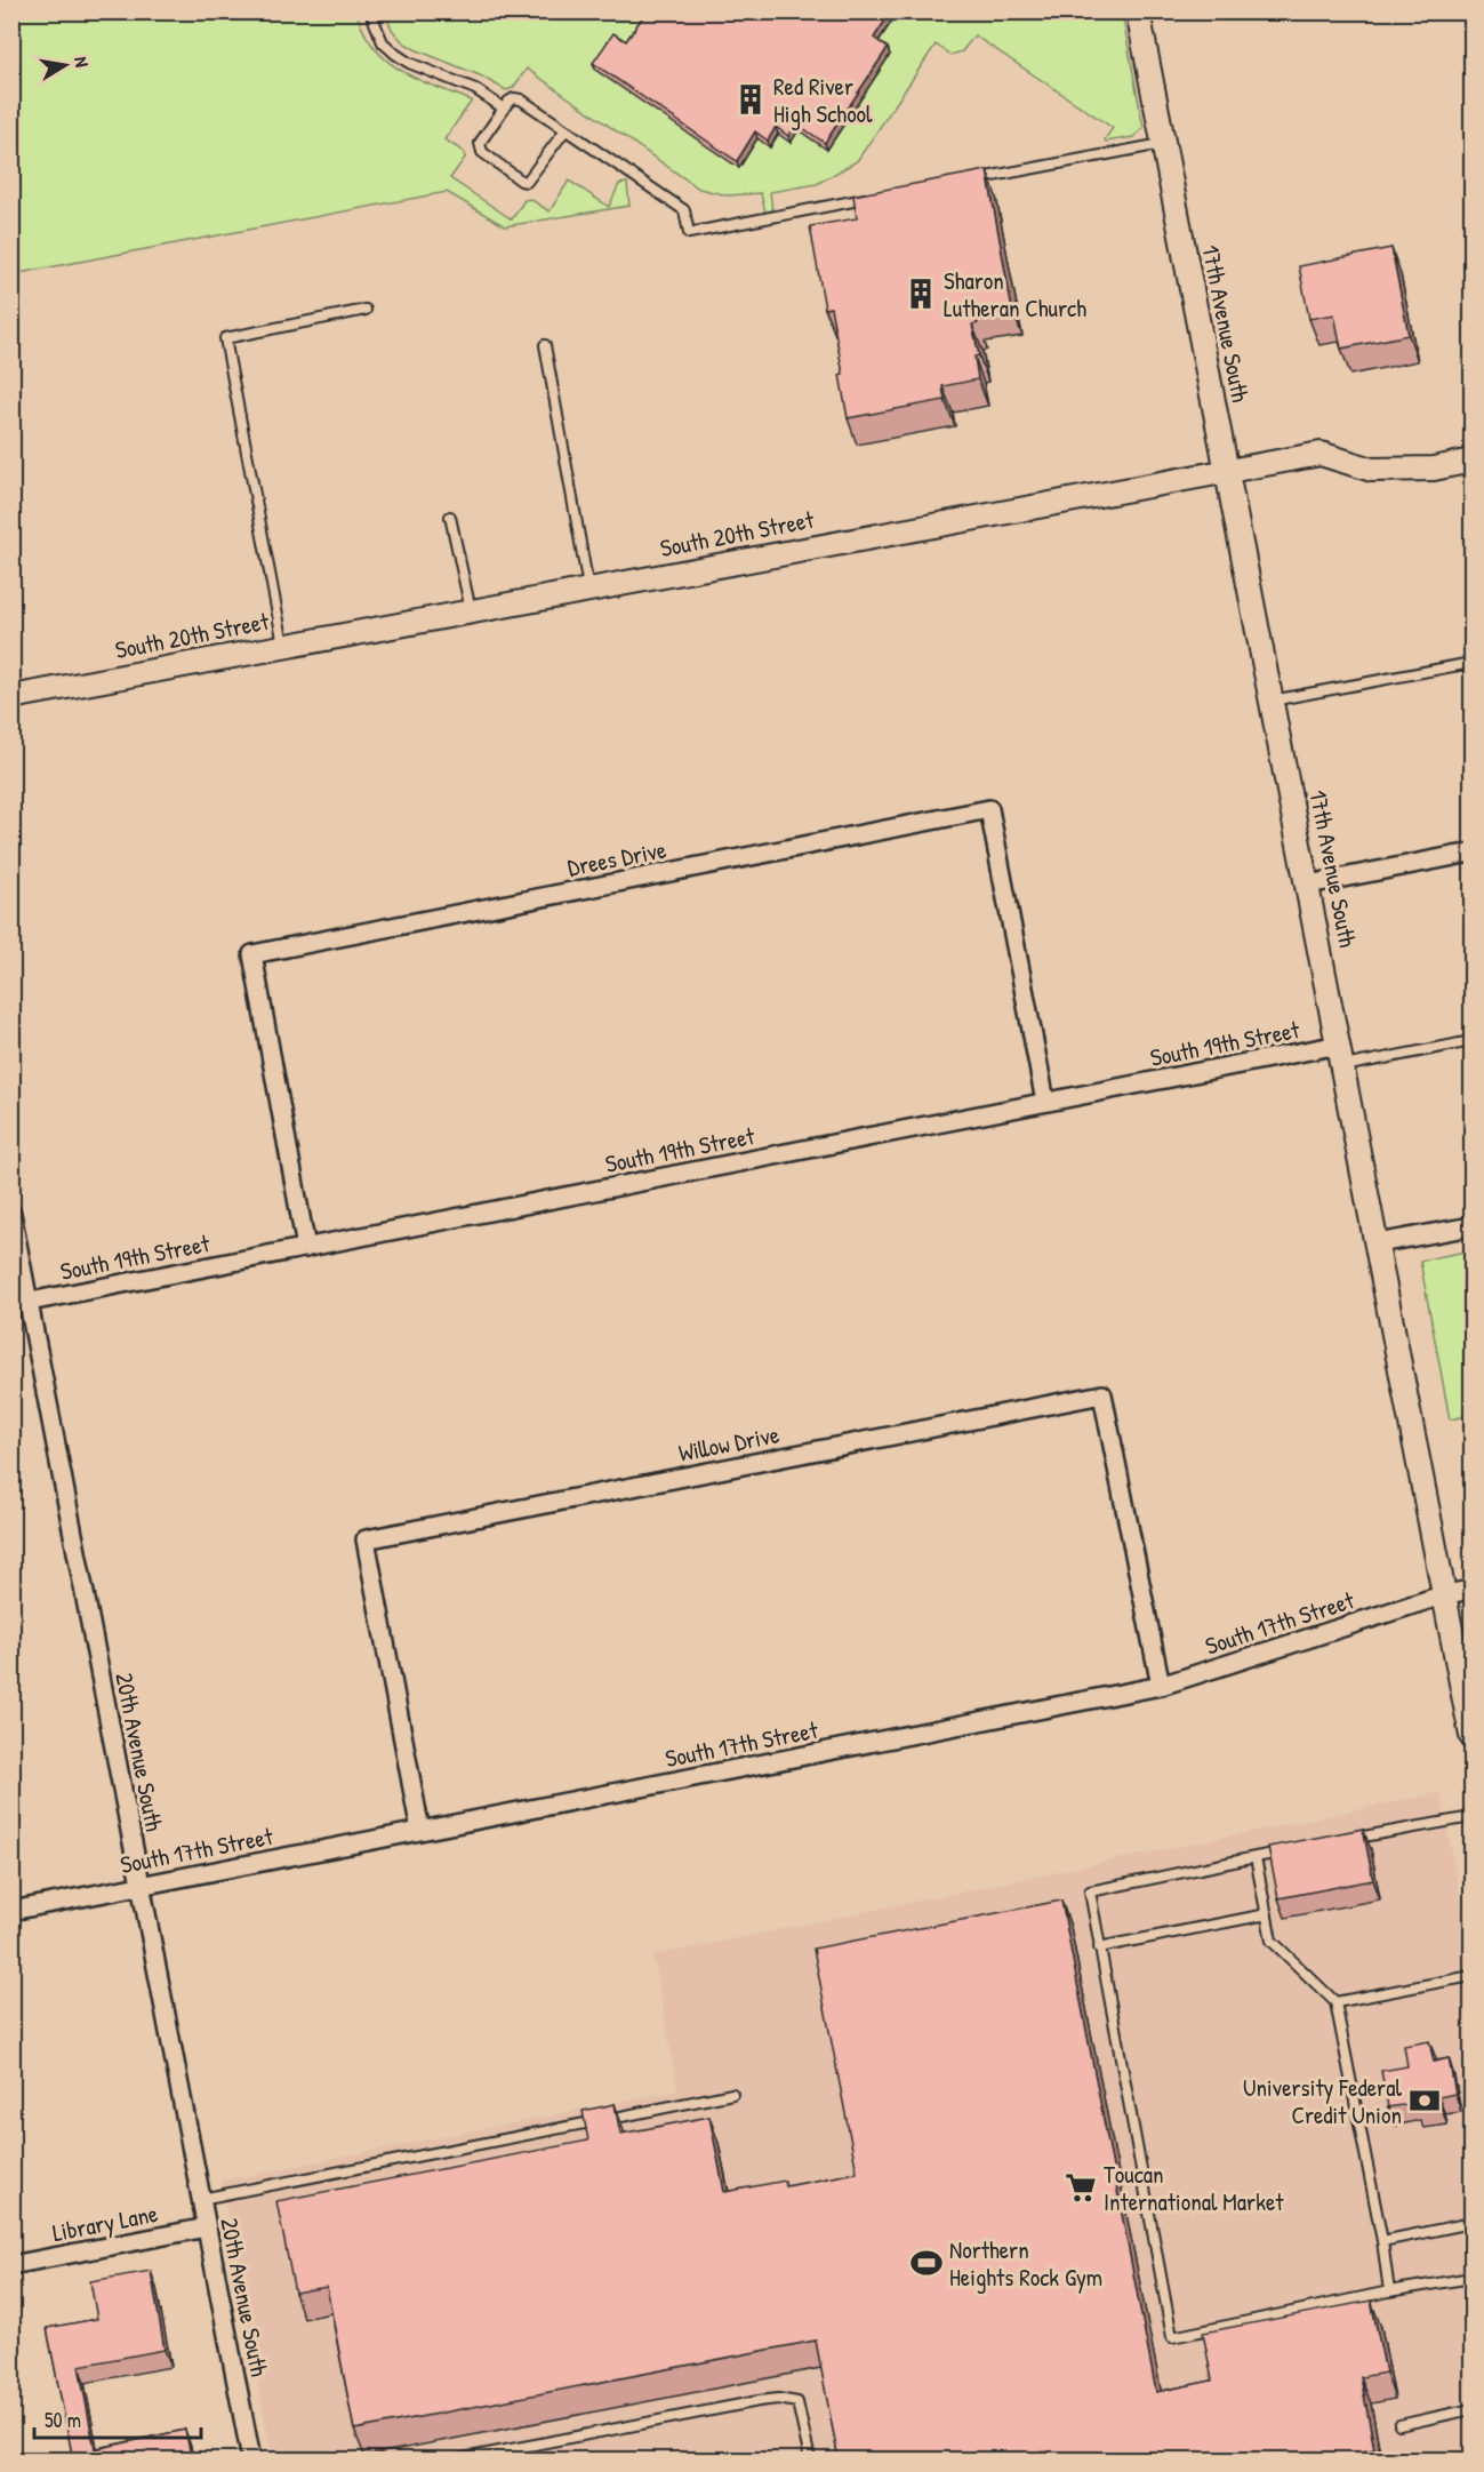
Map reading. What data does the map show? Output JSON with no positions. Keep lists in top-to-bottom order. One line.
{"streets":{"street":["17th Avenue South","South 20th Street","Drees Drive","South 19th Street","Willow Drive","South 17th Street","20th Avenue South","Library Lane"]},"crossings":[["17th Avenue South","South 20th Street"],["17th Avenue South","South 19th Street"],["17th Avenue South","South 17th Street"],["Drees Drive","South 19th Street"],["South 19th Street","20th Avenue South"],["Willow Drive","South 17th Street"],["South 17th Street","20th Avenue South"],["20th Avenue South","Library Lane"]],"places":{"building":["Red River High School","Sharon Lutheran Church"],"bank":["University Federal Credit Union"],"supermarket":["Toucan International Market"],"sports":["Northern Heights Rock Gym"]},"scale_bar":"50 m","north":"right"}
